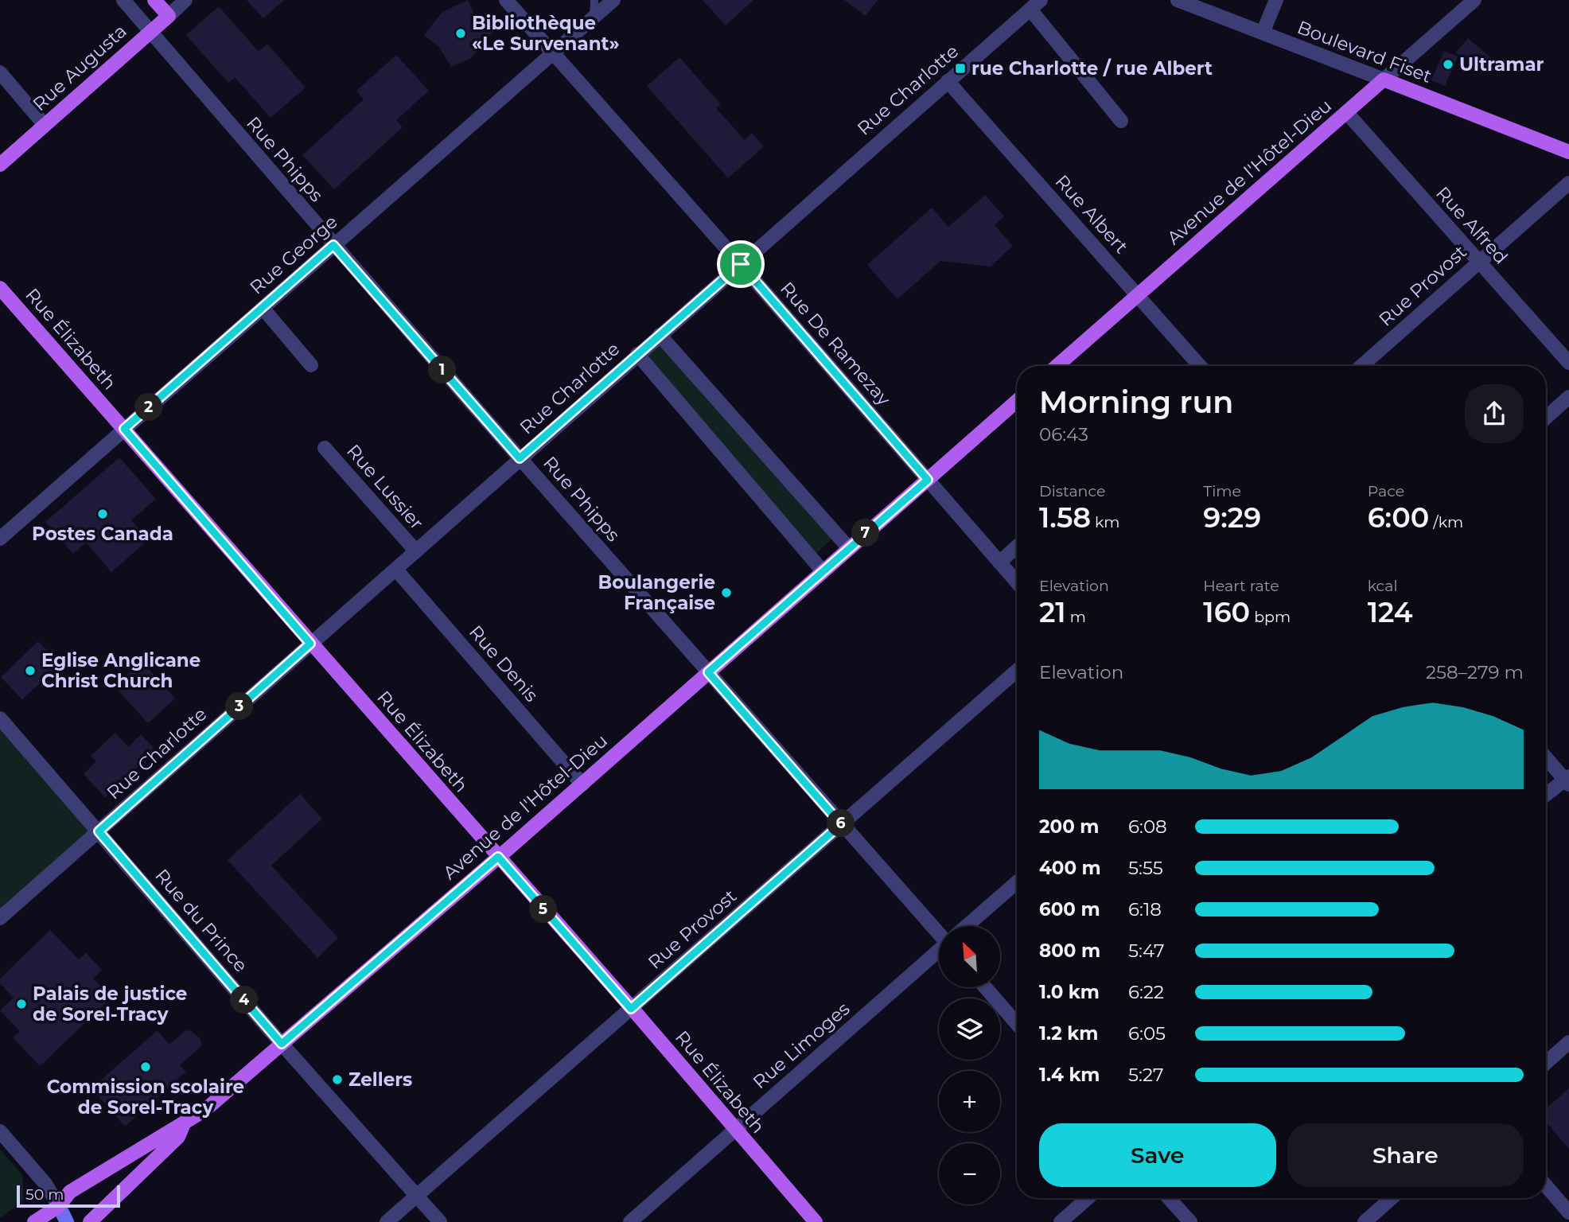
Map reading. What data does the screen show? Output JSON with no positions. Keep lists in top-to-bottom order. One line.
{"streets":{"main road":["Boulevard Fiset","Rue Augusta","Avenue de l'Hôtel-Dieu","Rue Élizabeth"],"street":["Rue Charlotte","Rue Phipps","Rue Albert","Rue Alfred","Rue George","Rue Provost","Rue De Ramezay","Rue Lussier","Rue Denis","Rue du Prince","Rue Limoges"]},"crossings":[["Boulevard Fiset","Avenue de l'Hôtel-Dieu"],["Rue Augusta","Rue Phipps"],["Rue Charlotte","Rue Phipps"],["Rue Charlotte","Rue Albert"],["Rue Charlotte","Rue Élizabeth"],["Rue Charlotte","Rue De Ramezay"],["Rue Charlotte","Rue Lussier"],["Rue Charlotte","Rue Denis"],["Rue Charlotte","Rue du Prince"],["Rue Phipps","Avenue de l'Hôtel-Dieu"],["Rue Phipps","Rue George"],["Rue Phipps","Rue Provost"],["Avenue de l'Hôtel-Dieu","Rue Albert"],["Avenue de l'Hôtel-Dieu","Rue Alfred"],["Avenue de l'Hôtel-Dieu","Rue Élizabeth"],["Avenue de l'Hôtel-Dieu","Rue De Ramezay"],["Avenue de l'Hôtel-Dieu","Rue Denis"],["Avenue de l'Hôtel-Dieu","Rue du Prince"],["Rue Alfred","Rue Provost"],["Rue George","Rue Élizabeth"],["Rue George","Rue De Ramezay"],["Rue Provost","Rue Élizabeth"],["Rue Provost","Rue du Prince"],["Rue Élizabeth","Rue Limoges"]],"places":{"other":["Bibliothèque «Le Survenant»","Ultramar","Postes Canada","Boulangerie Française","Eglise Anglicane Christ Church","Palais de justice de Sorel-Tracy","Commission scolaire de Sorel-Tracy","Zellers"],"transit":["rue Charlotte / rue Albert"]},"scale_bar":"50 m","north":"top left","page":{"pins":["1","2","7","3","6","5","4"],"heading":["Morning run","06:43"],"stats":[["Distance","1.58 km"],["Time","9:29"],["Pace","6:00 /km"],["Elevation","21 m"],["Heart rate","160 bpm"],["kcal","124"]],"chart":["Elevation","258–279 m"],"list":[{"name":"200 m","note":"6:08"},{"name":"400 m","note":"5:55"},{"name":"600 m","note":"6:18"},{"name":"800 m","note":"5:47"},{"name":"1.0 km","note":"6:22"},{"name":"1.2 km","note":"6:05"},{"name":"1.4 km","note":"5:27"}],"map_buttons":["+","−"],"buttons":["Save","Share"],"scale":"50 m"}}
